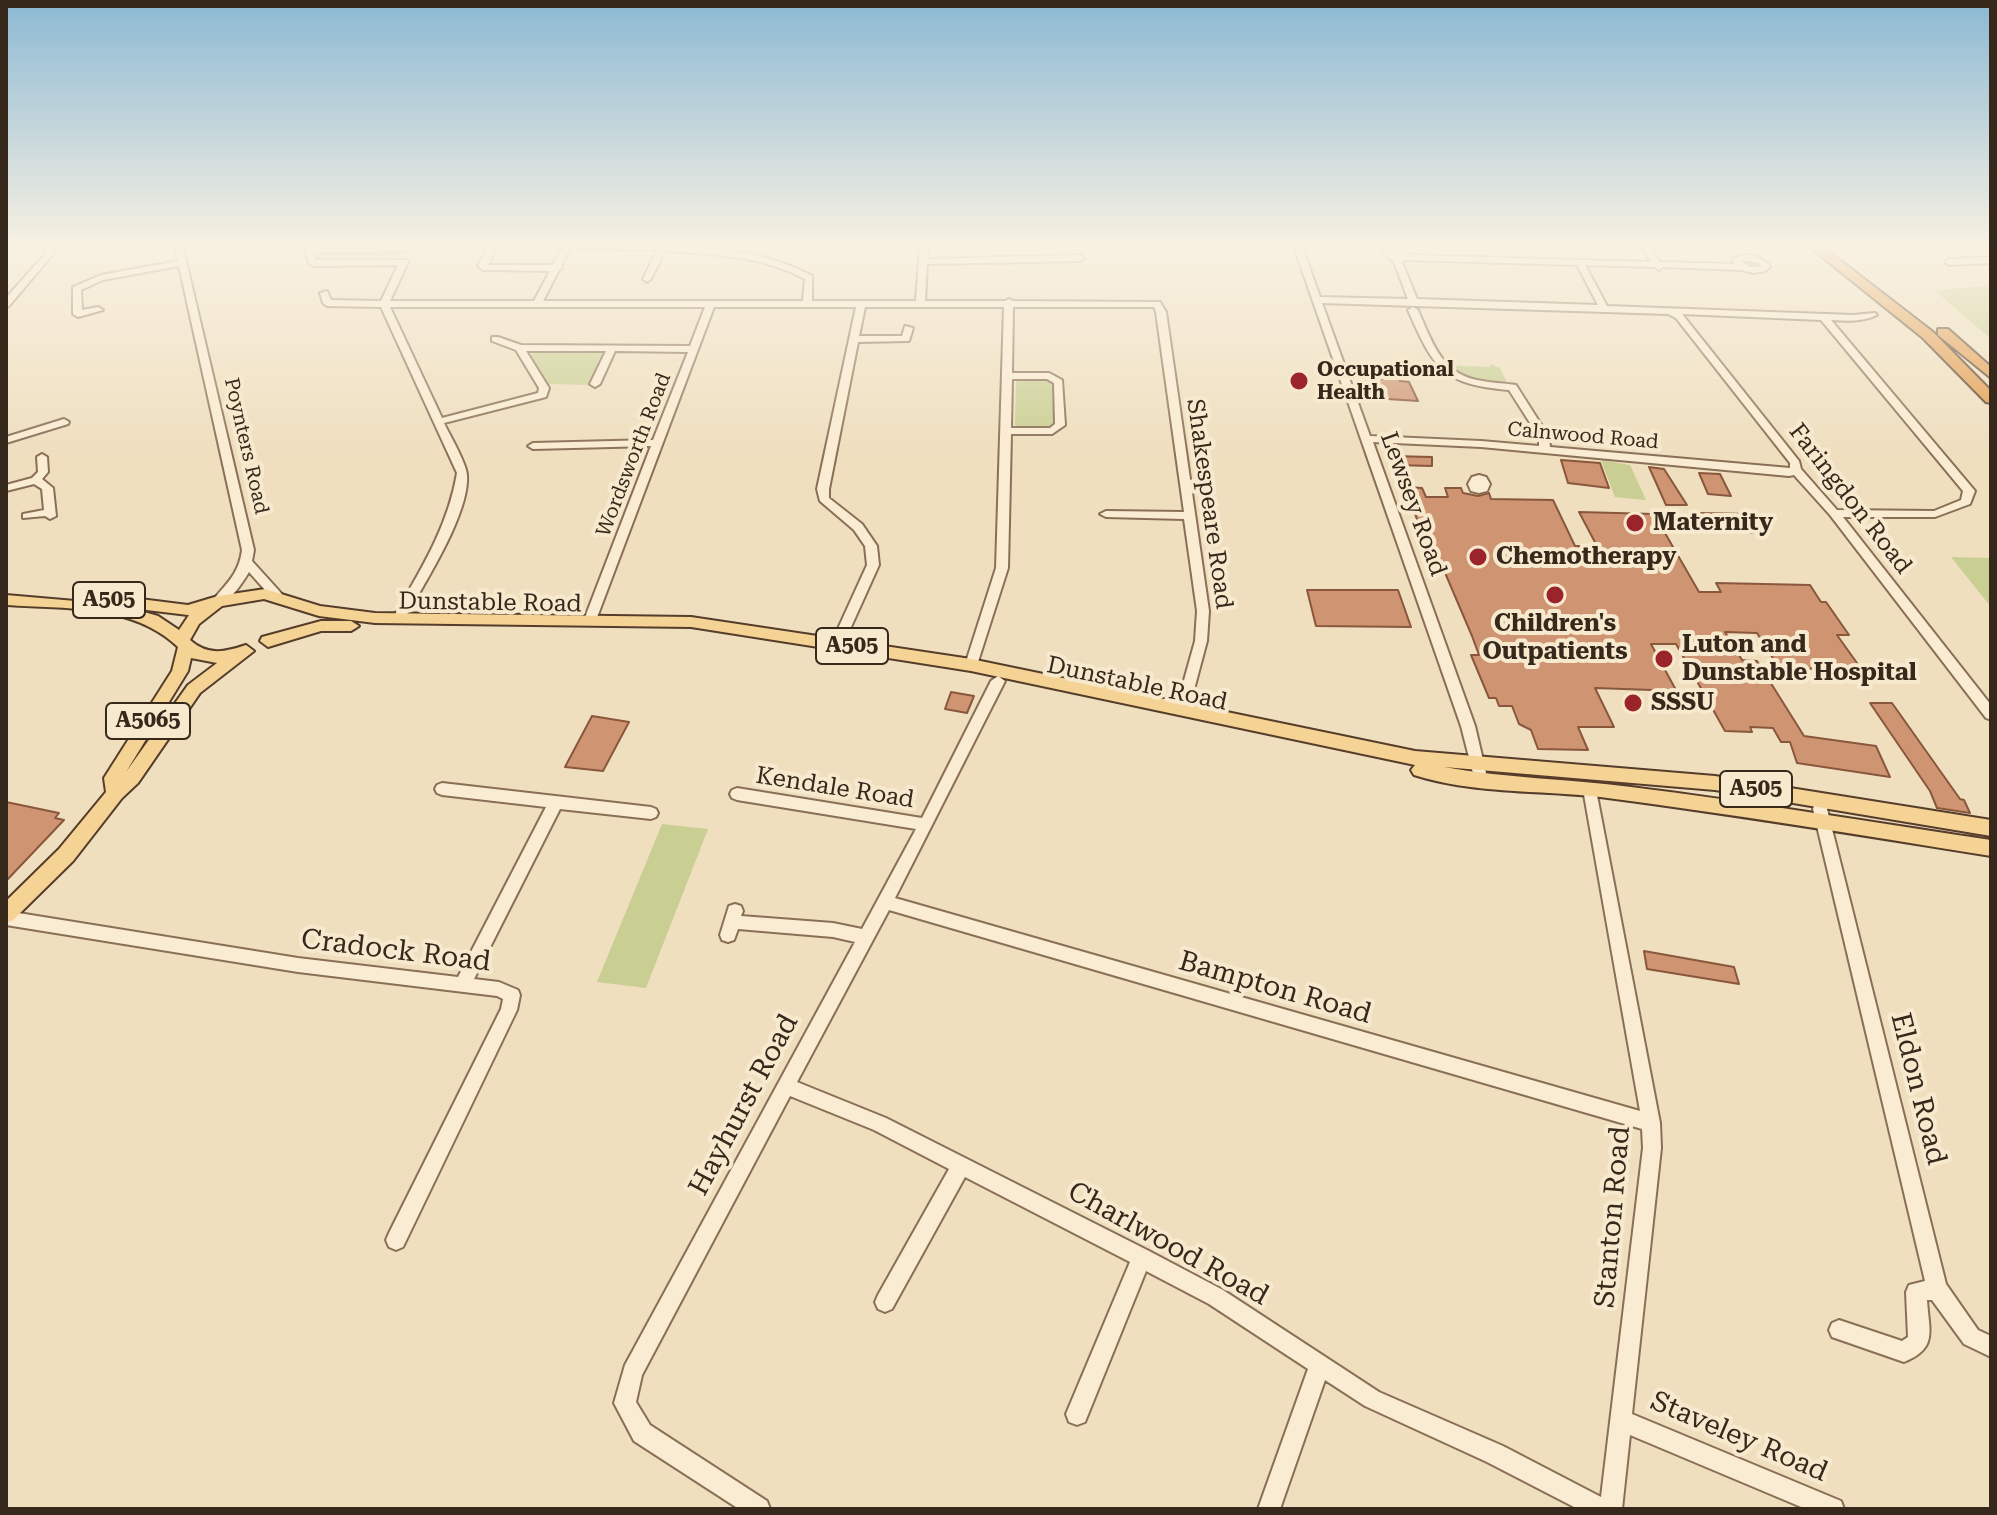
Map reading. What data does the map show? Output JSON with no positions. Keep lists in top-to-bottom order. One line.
{"streets":{"main road":["A505","Dunstable Road","A5065"],"street":["Calnwood Road","Poynters Road","Wordsworth Road","Faringdon Road","Shakespeare Road","Lewsey Road","Kendale Road","Cradock Road","Bampton Road","Eldon Road","Hayhurst Road","Stanton Road","Charlwood Road","Staveley Road"]},"crossings":[["Calnwood Road","Faringdon Road"],["Calnwood Road","Lewsey Road"],["Wordsworth Road","Dunstable Road"],["Shakespeare Road","Dunstable Road"],["Lewsey Road","Dunstable Road"],["A505","Dunstable Road"],["A505","A5065"],["Dunstable Road","Eldon Road"],["Dunstable Road","Hayhurst Road"],["Dunstable Road","Stanton Road"],["A5065","Cradock Road"],["Kendale Road","Hayhurst Road"],["Bampton Road","Hayhurst Road"],["Bampton Road","Stanton Road"],["Hayhurst Road","Charlwood Road"],["Stanton Road","Staveley Road"]],"places":["Occupational Health","Maternity","Chemotherapy","Children's Outpatients","Luton and Dunstable Hospital","SSSU"]}
